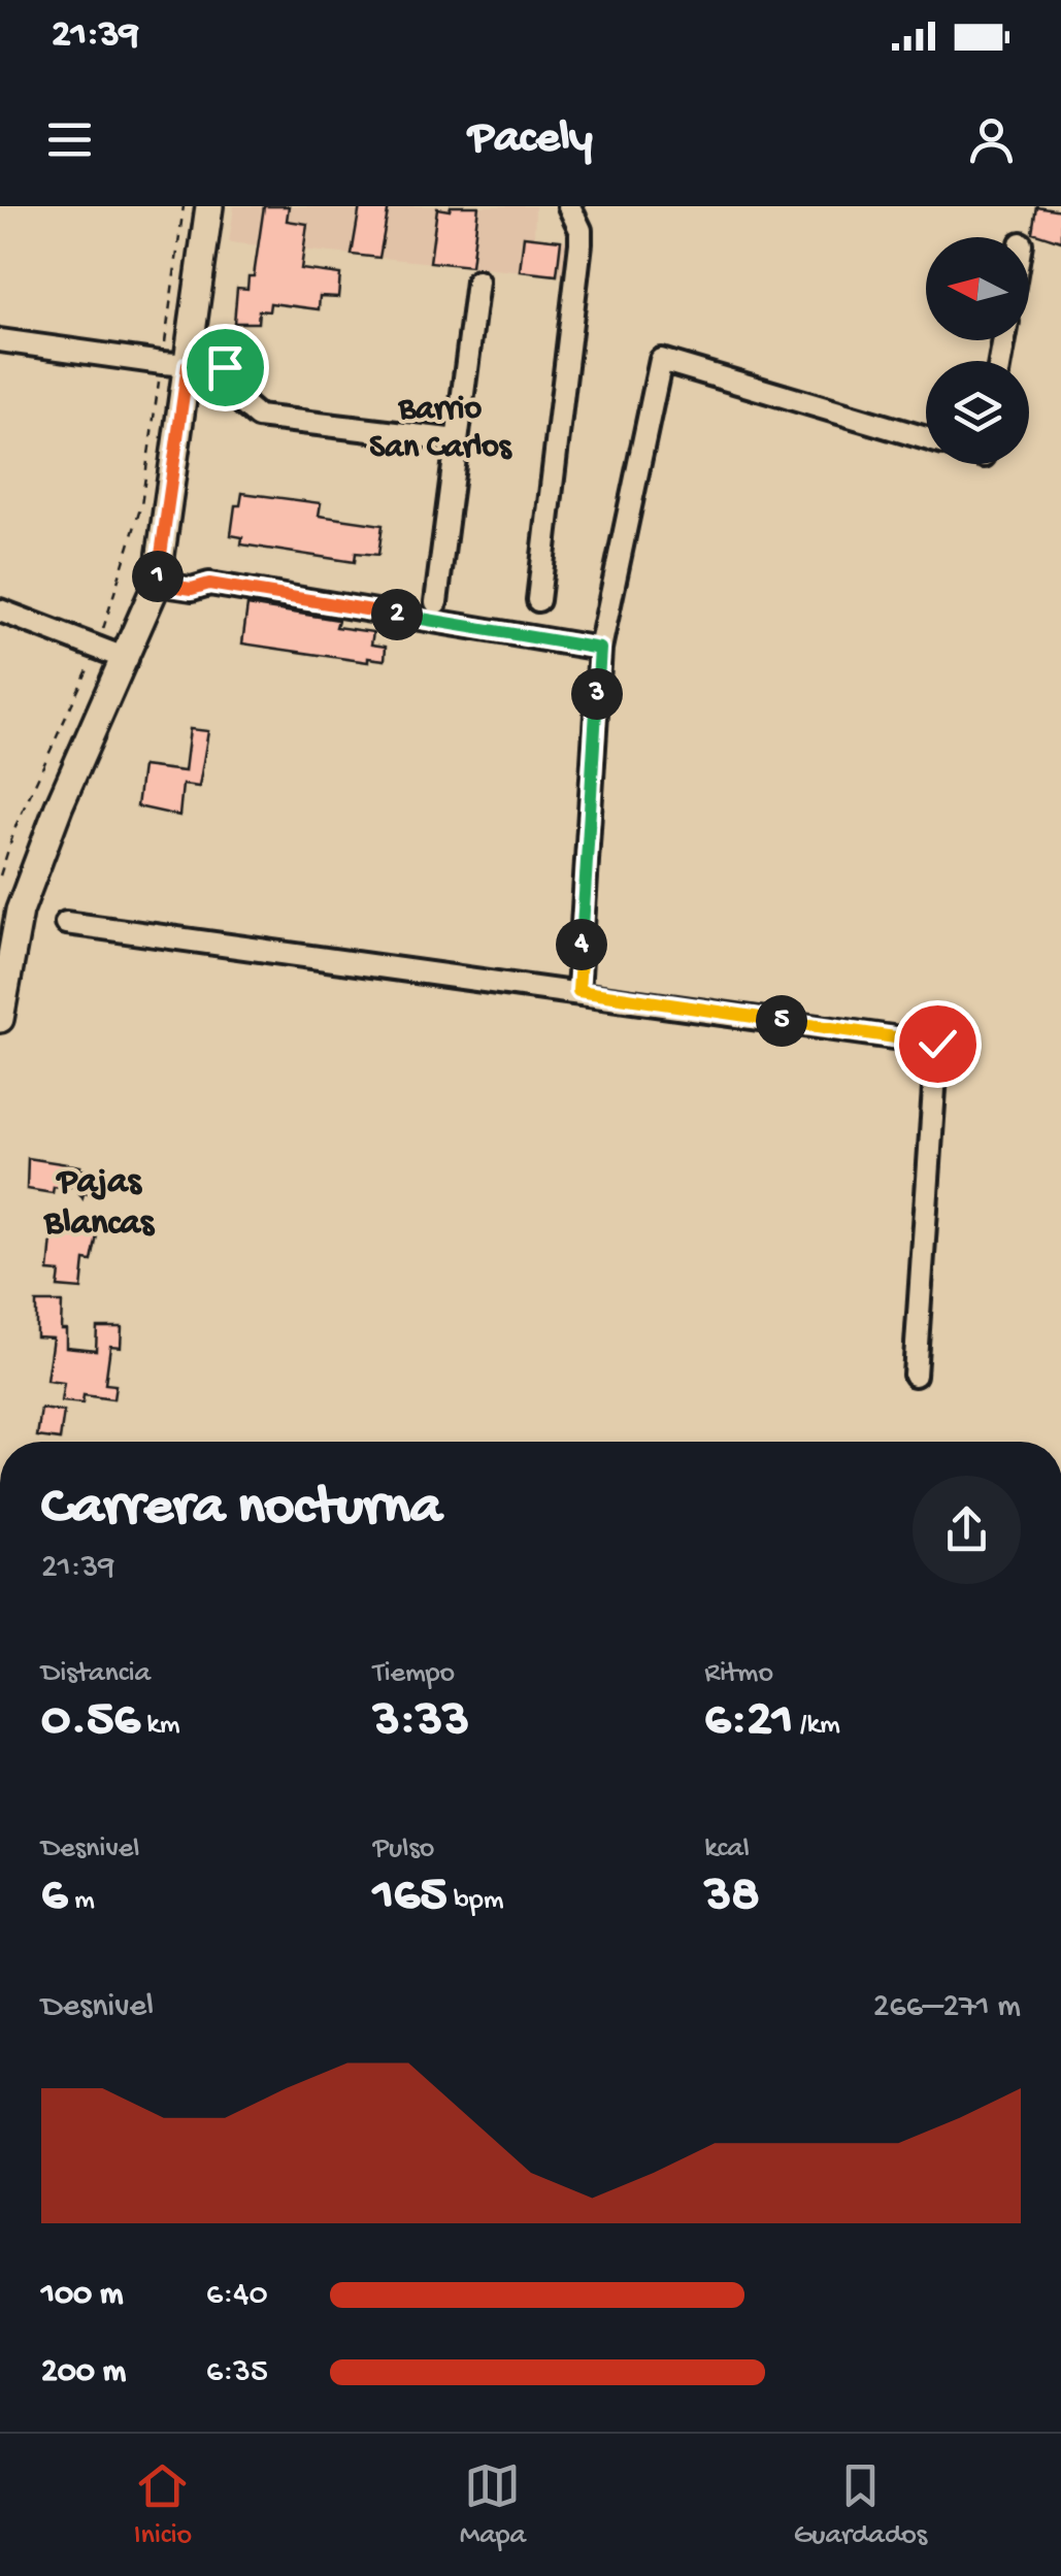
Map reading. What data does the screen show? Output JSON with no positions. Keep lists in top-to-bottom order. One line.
{"districts":["Barrio San Carlos","Pajas Blancas"],"north":"left","page":{"status":"21:39","header":"Pacely","pins":["1","2","3","4","5"],"heading":["Carrera nocturna","21:39"],"stats":[["Distancia","0.56 km"],["Tiempo","3:33"],["Ritmo","6:21 /km"],["Desnivel","6 m"],["Pulso","165 bpm"],["kcal","38"]],"chart":["Desnivel","266–271 m"],"list":[{"name":"100 m","note":"6:40"},{"name":"200 m","note":"6:35"}],"tabs":["Inicio","Mapa","Guardados"]}}
